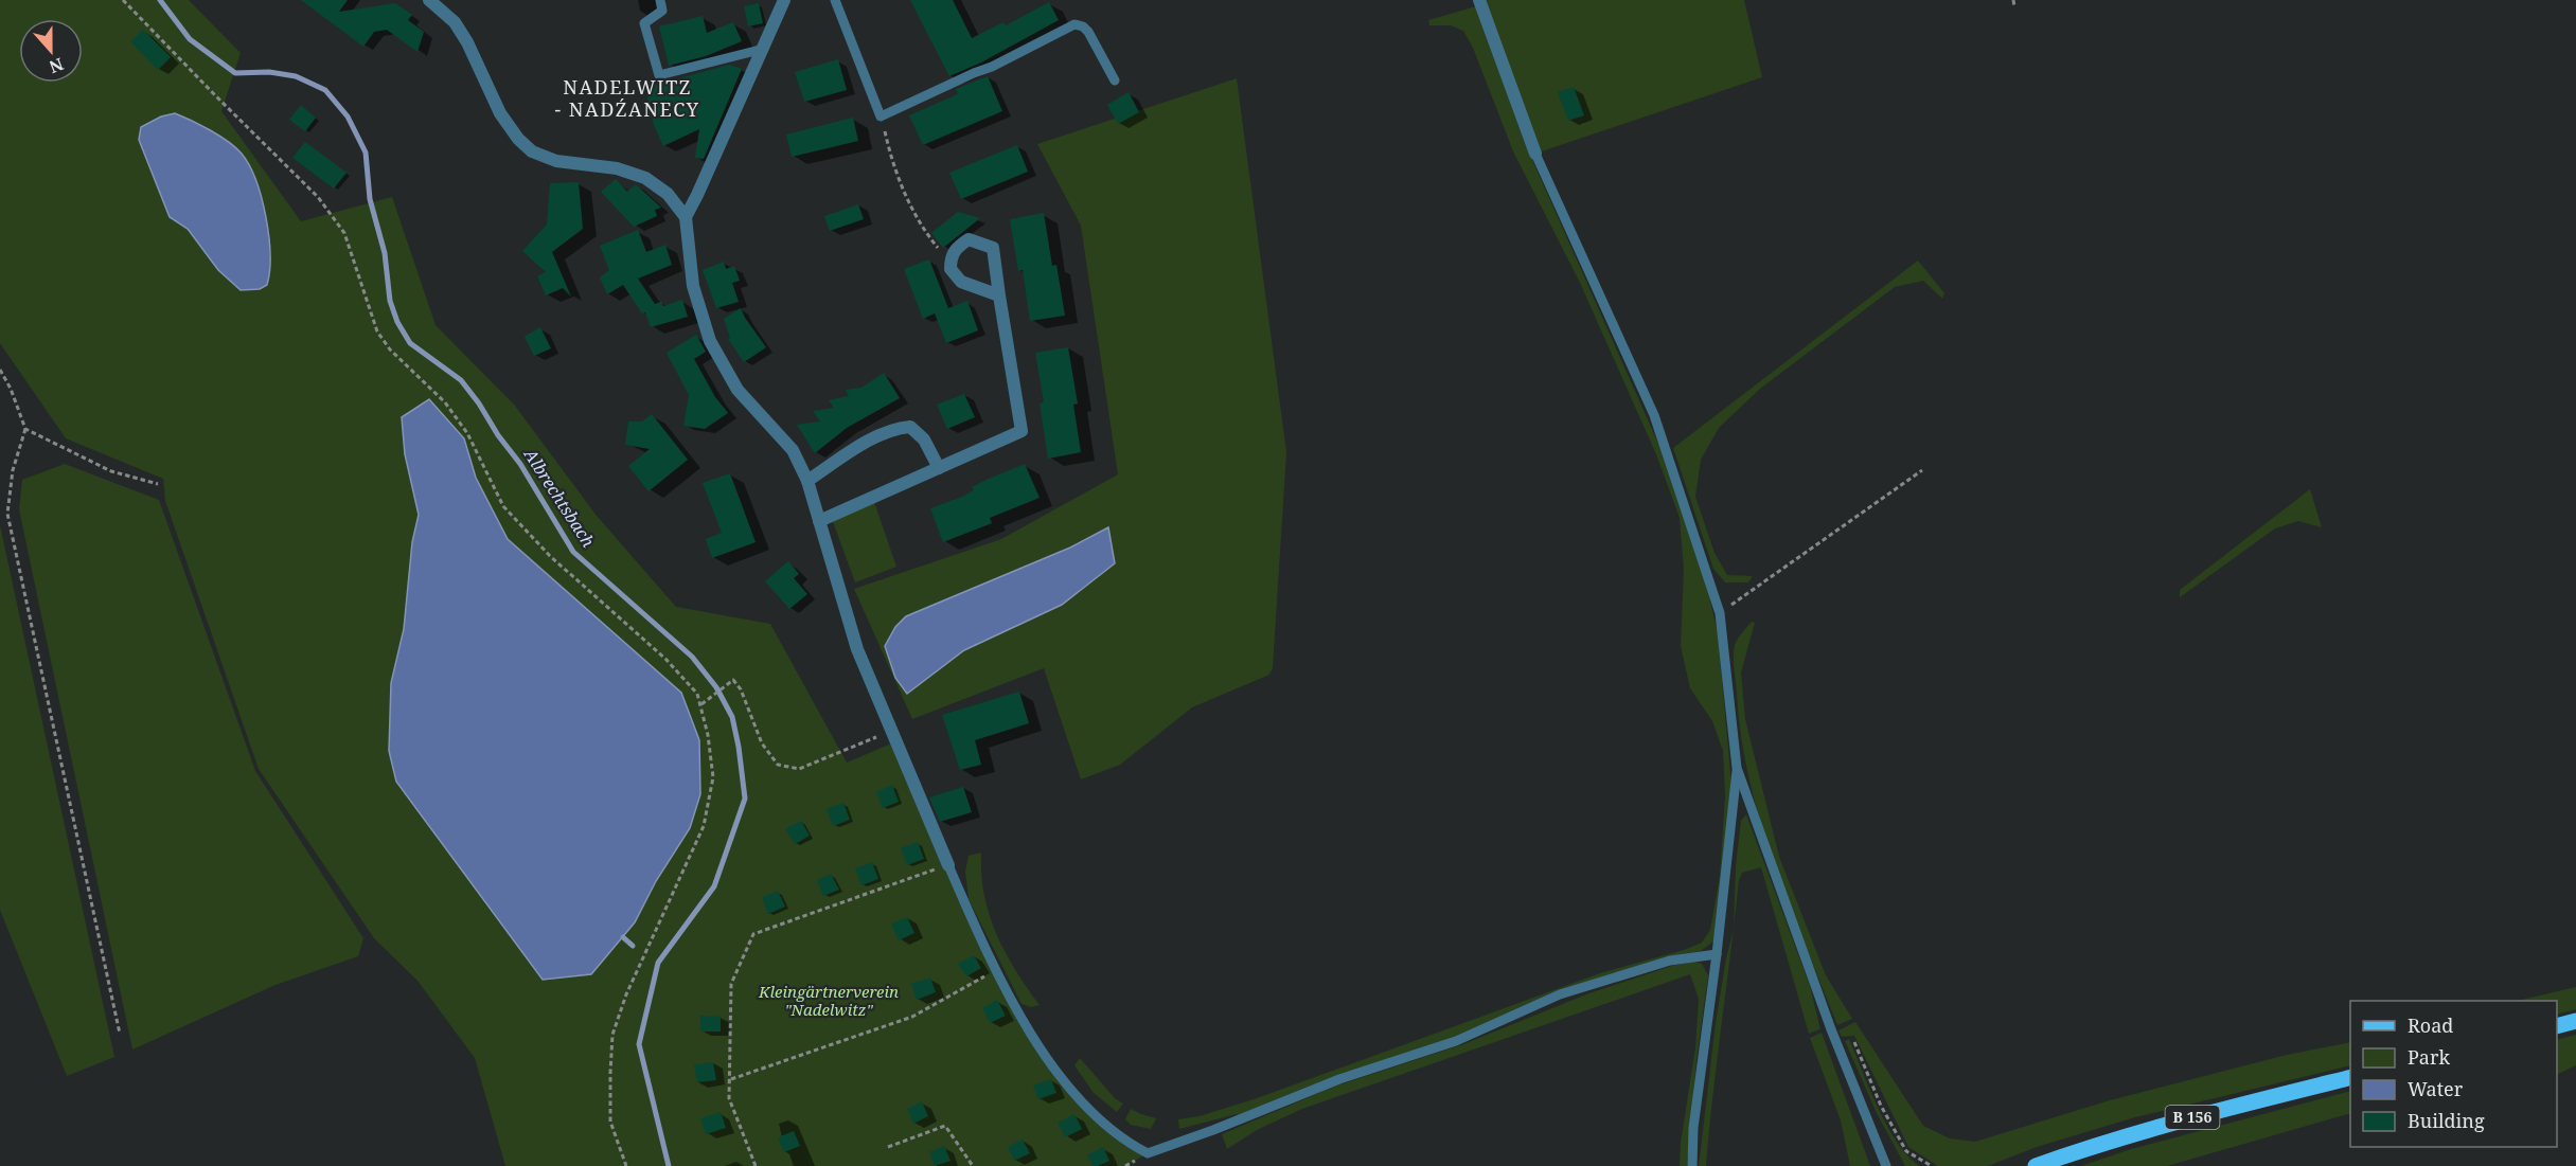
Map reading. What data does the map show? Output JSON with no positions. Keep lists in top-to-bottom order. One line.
{"streets":{"main road":["B 156"]},"districts":["NADELWITZ - NADŹANECY"],"water":["Albrechtsbach"],"parks":["Kleingärtnerverein \"Nadelwitz\""],"legend":["Road","Park","Water","Building"],"north":"bottom"}
